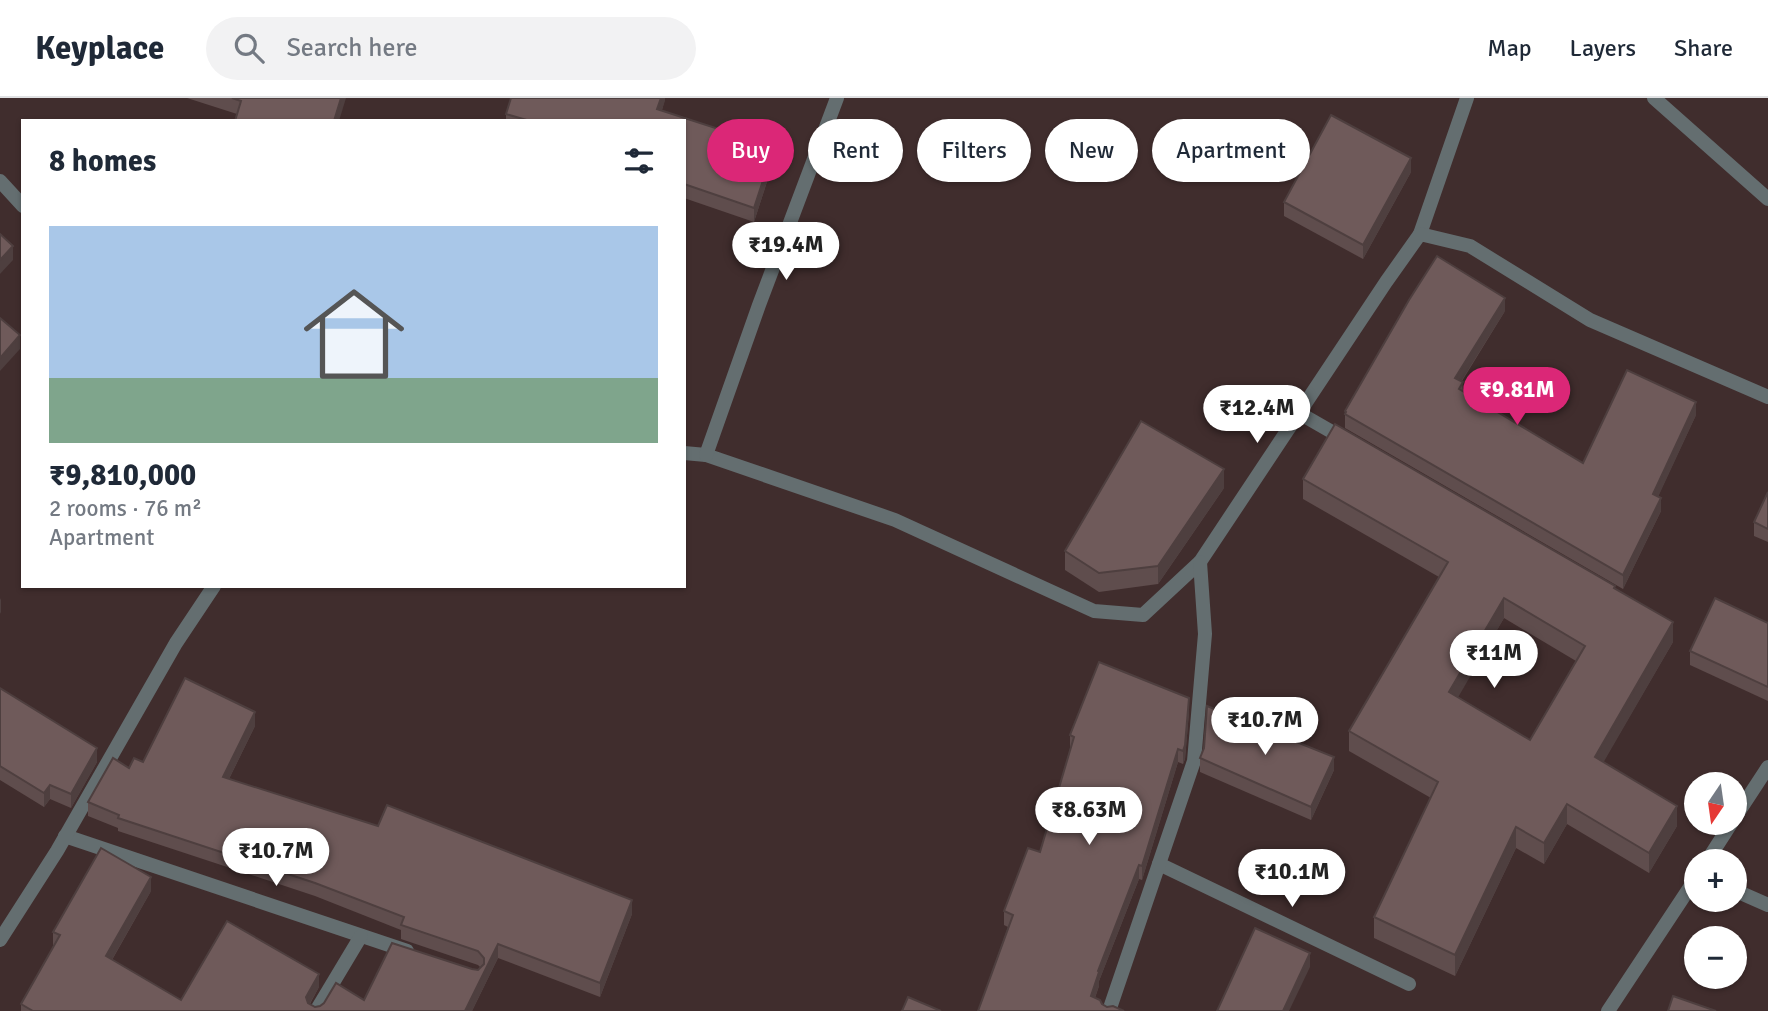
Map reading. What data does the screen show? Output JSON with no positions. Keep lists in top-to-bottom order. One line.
{"north":"bottom","page":{"header":"Keyplace","search":"Search here","nav":["Map","Layers","Share"],"chip":["Buy","Rent","Filters","New","Apartment"],"heading":"8 homes","list":[{"name":"₹9,810,000","note":"2 rooms · 76 m² · Apartment"}],"price":["₹19.4M","₹9.81M","₹12.4M","₹11M","₹10.7M","₹8.63M","₹10.7M","₹10.1M"],"map_buttons":["+","−"]}}
